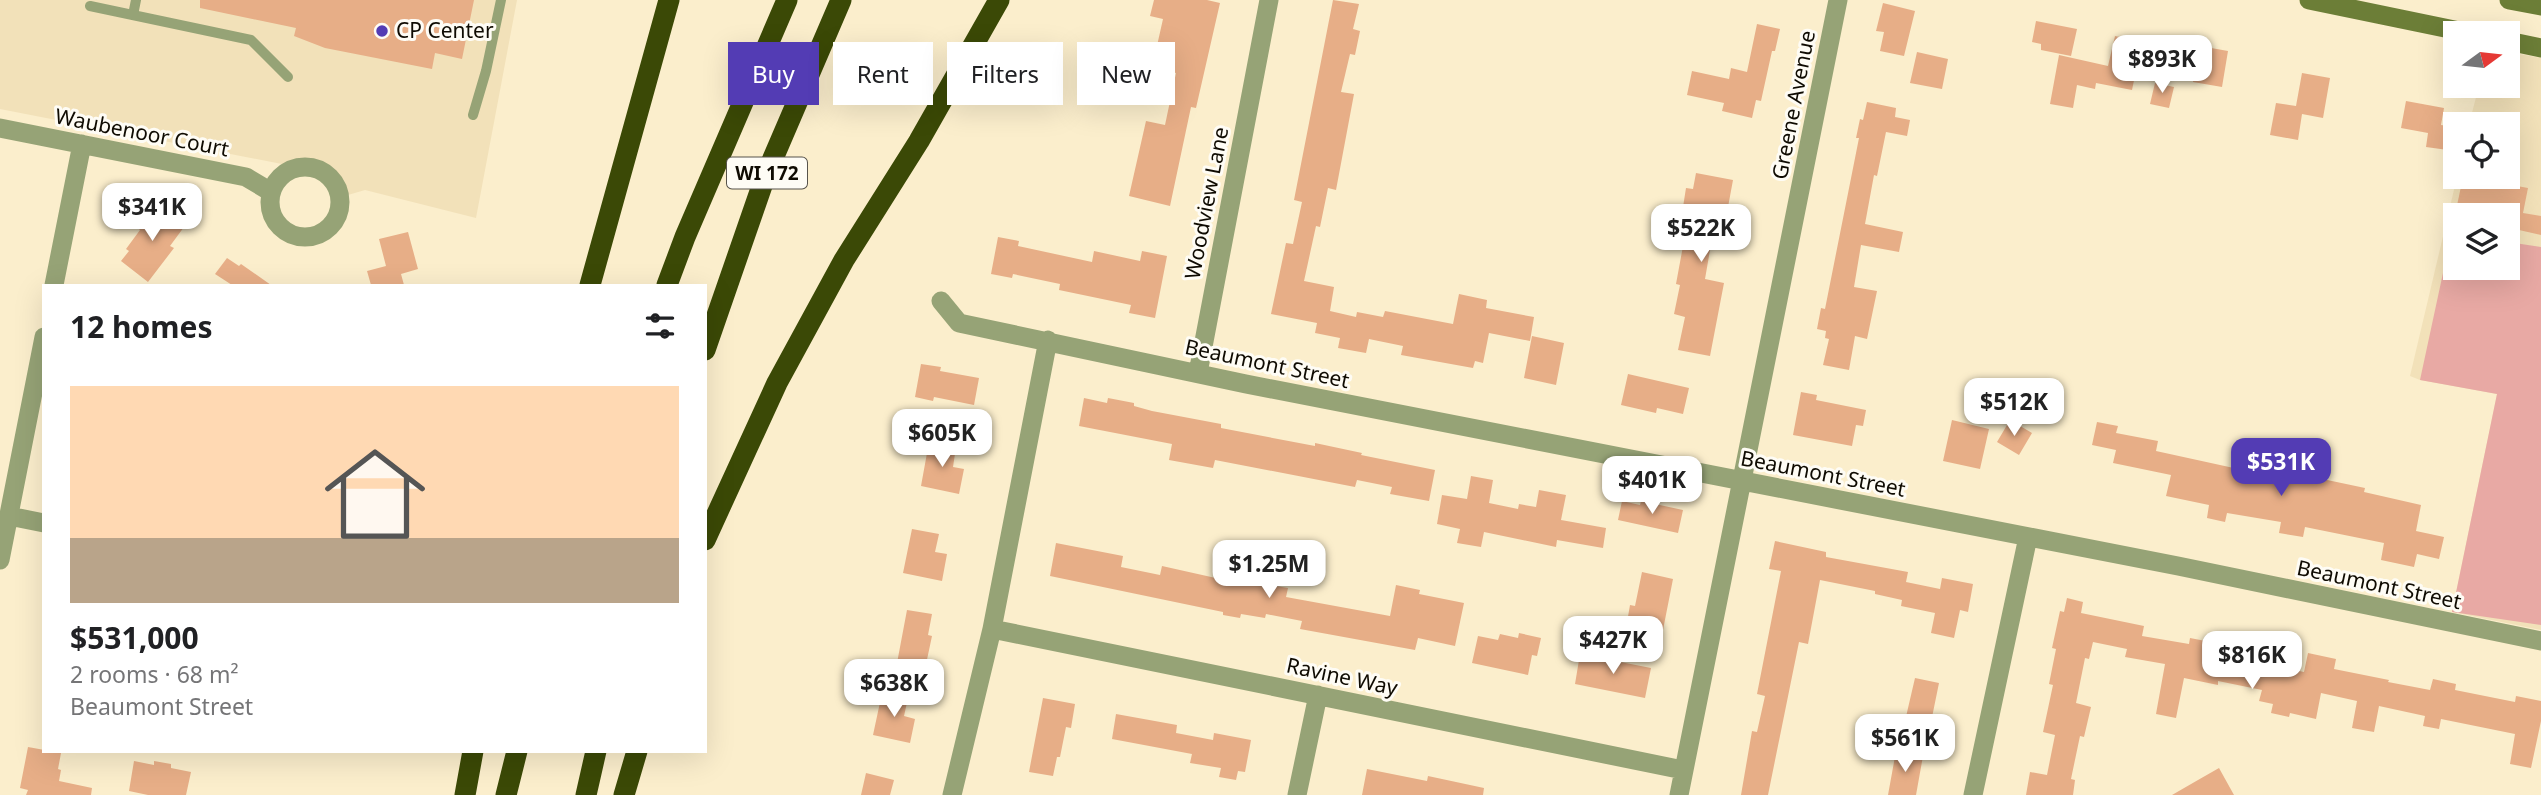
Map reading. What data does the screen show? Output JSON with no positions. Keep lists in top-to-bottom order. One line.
{"streets":{"highway":["WI 172"],"street":["Greene Avenue","Waubenoor Court","Woodview Lane","Beaumont Street","Ravine Way"]},"crossings":[["Greene Avenue","Beaumont Street"],["Greene Avenue","Ravine Way"],["Woodview Lane","Beaumont Street"]],"places":["CP Center"],"north":"right","page":{"price":["$893K","$341K","$522K","$512K","$605K","$531K","$401K","$1.25M","$427K","$816K","$638K","$561K"],"chip":["Buy","Rent","Filters","New"],"heading":"12 homes","list":[{"name":"$531,000","note":"2 rooms · 68 m² · Beaumont Street"}]}}
